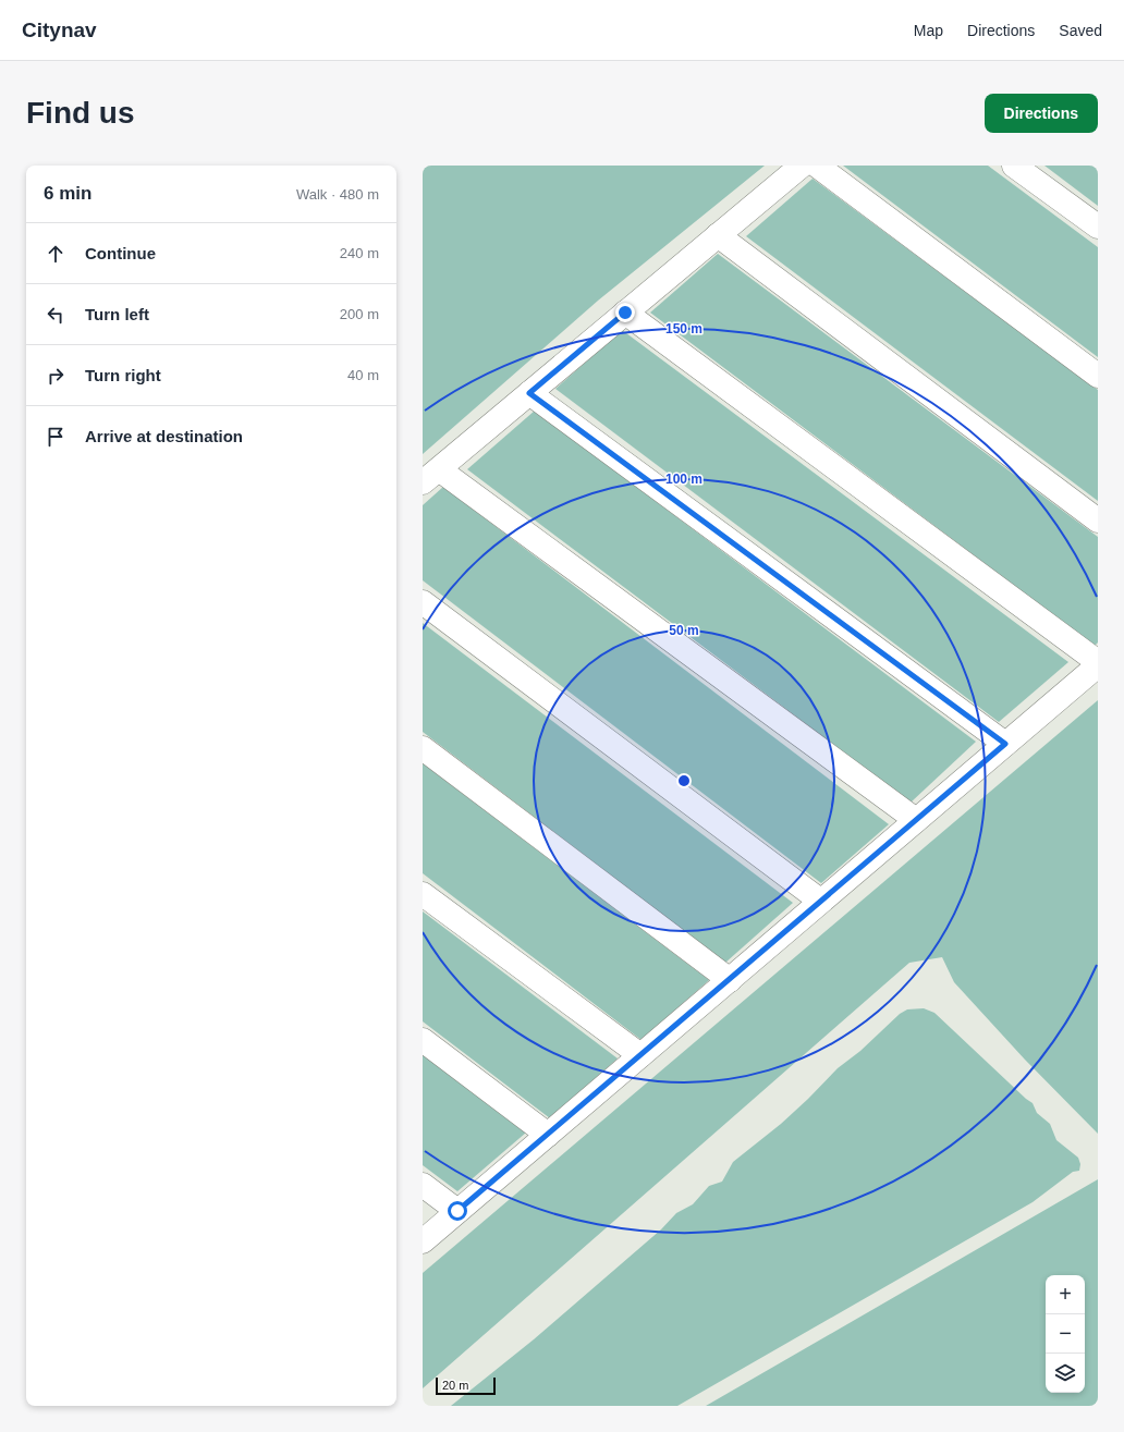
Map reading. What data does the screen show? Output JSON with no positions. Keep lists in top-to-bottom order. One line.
{"scale_bar":"20 m","page":{"header":"Citynav","nav":["Map","Directions","Saved"],"buttons":"Directions","title":"Find us","heading":["6 min","Walk · 480 m"],"list":[["Continue","240 m"],["Turn left","200 m"],["Turn right","40 m"],"Arrive at destination"],"map_buttons":["+","−"],"scale":"20 m"},"rings":["150 m","100 m","50 m"]}
